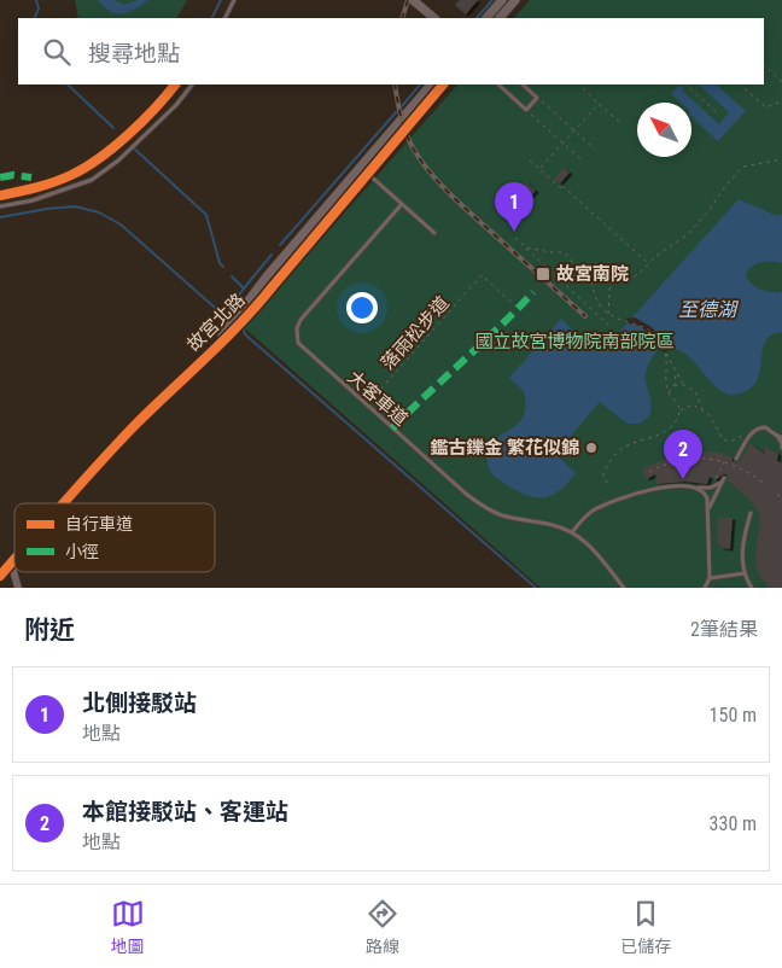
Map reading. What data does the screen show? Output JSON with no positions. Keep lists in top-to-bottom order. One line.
{"streets":{"street":["故宮北路"],"lane":["大客車道"],"path":["落雨松步道"]},"crossings":[["落雨松步道","大客車道"]],"water":["至德湖"],"parks":["國立故宮博物院南部院區"],"places":{"transit":["故宮南院"],"other":["鑑古鑠金 繁花似錦"]},"legend":["自行車道","小徑"],"north":"top left","page":{"search":"搜尋地點","pins":["1","2"],"heading":["附近","2筆結果"],"list":[{"mark":"1","name":"北側接駁站","note":"地點","value":"150 m"},{"mark":"2","name":"本館接駁站、客運站","note":"地點","value":"330 m"}],"nav":["地圖","路線","已儲存"]}}
